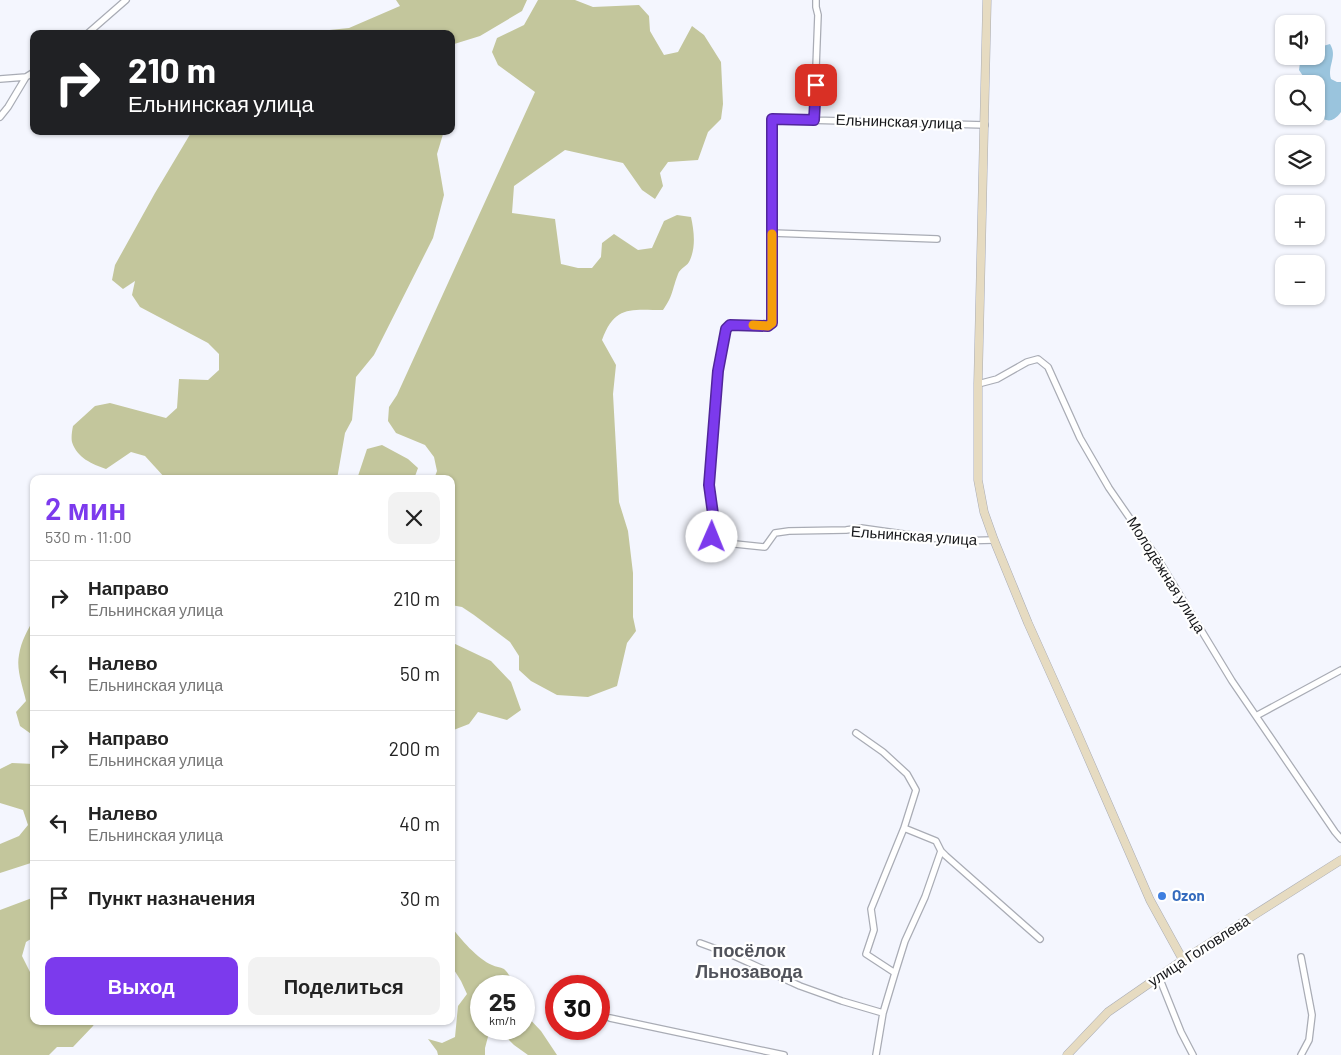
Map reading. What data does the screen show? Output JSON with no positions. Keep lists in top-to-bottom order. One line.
{"streets":{"main road":["Ельнинская улица","улица Головлева"],"street":["Молодёжная улица"]},"crossings":[["Ельнинская улица","Молодёжная улица"],["Ельнинская улица","улица Головлева"]],"districts":["посёлок Льнозавода"],"places":["Ozon"],"page":{"map_buttons":["+","−"],"turn":["210 m","Ельнинская улица"],"heading":["2 мин","530 m · 11:00"],"list":[{"name":"Направо","note":"Ельнинская улица","value":"210 m"},{"name":"Налево","note":"Ельнинская улица","value":"50 m"},{"name":"Направо","note":"Ельнинская улица","value":"200 m"},{"name":"Налево","note":"Ельнинская улица","value":"40 m"},{"name":"Пункт назначения","value":"30 m"}],"buttons":["Выход","Поделиться"],"speed":"25 km/h","limit":"30"}}
